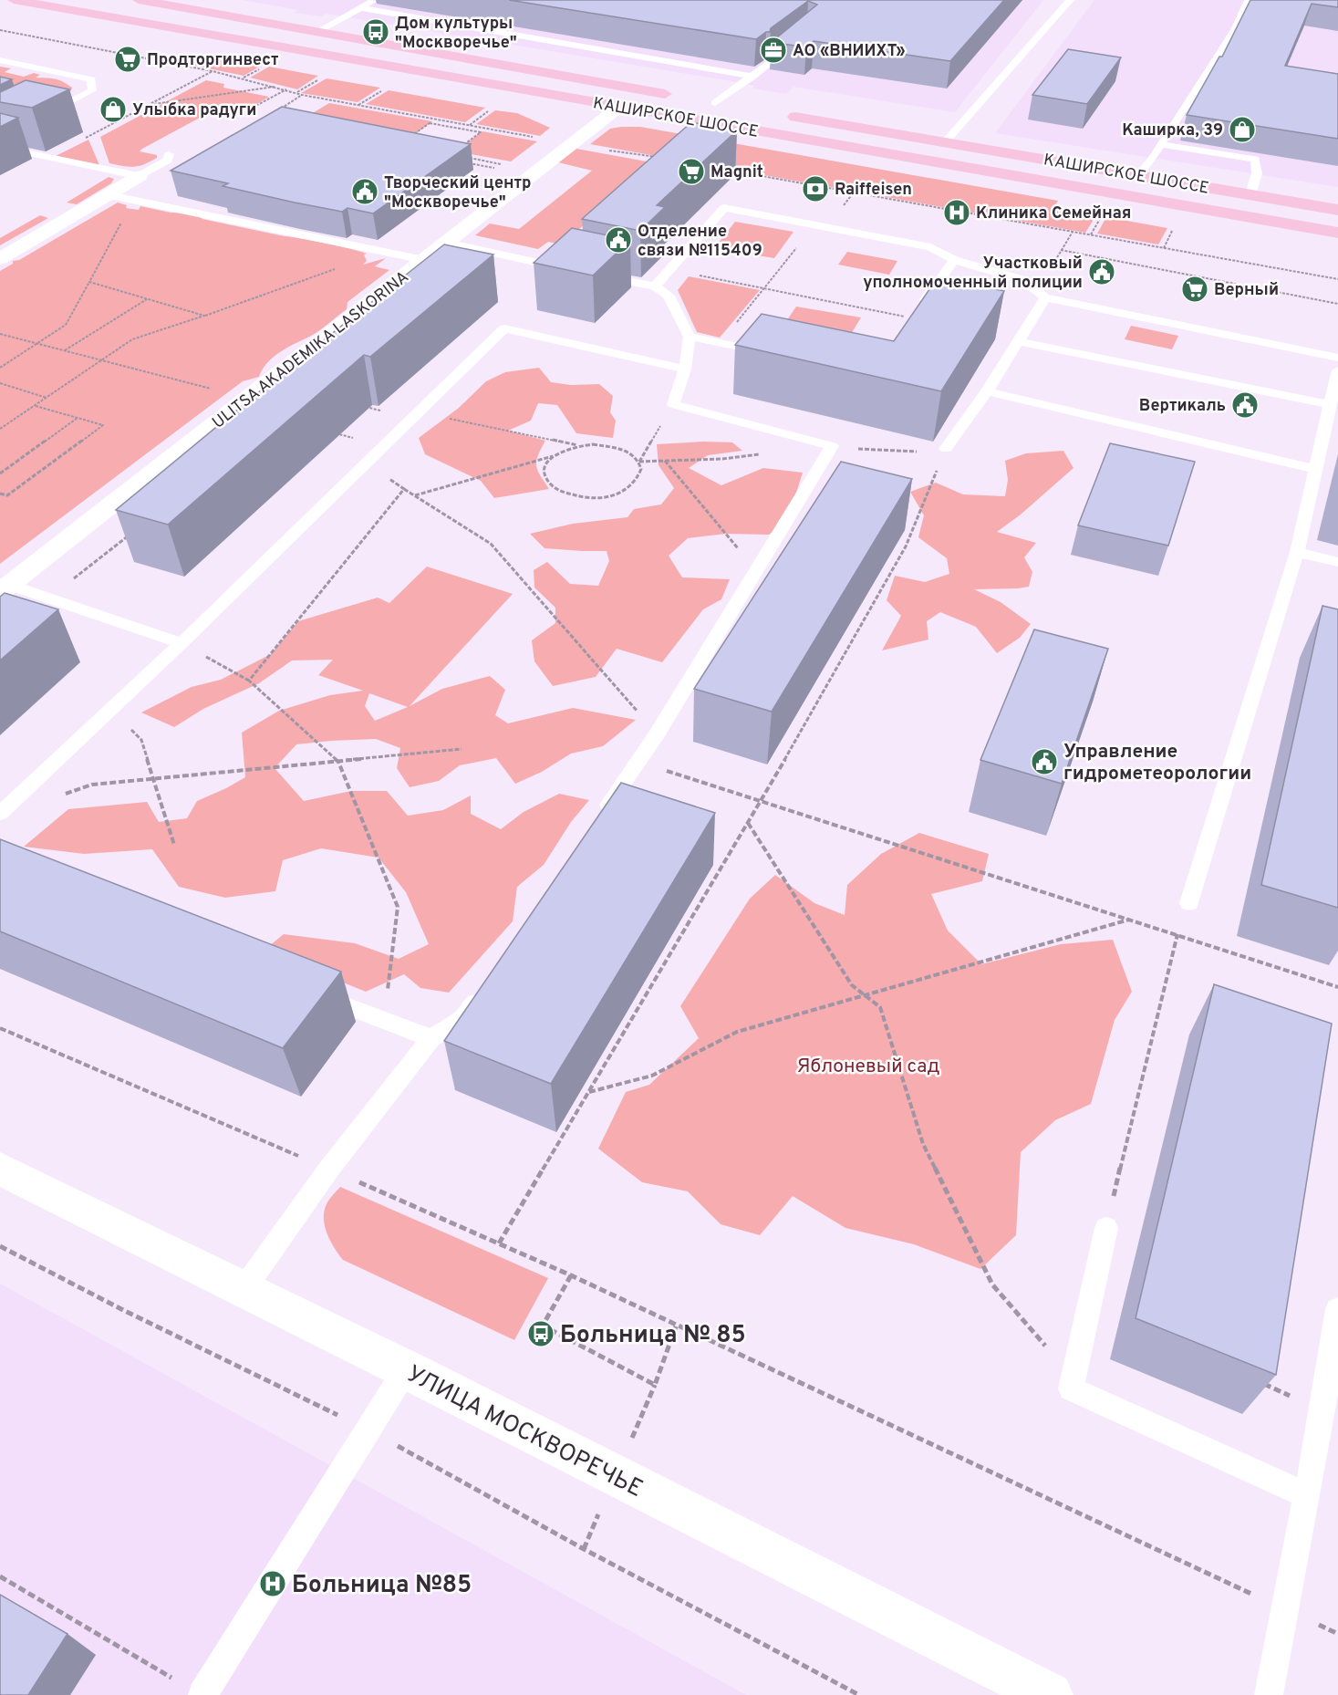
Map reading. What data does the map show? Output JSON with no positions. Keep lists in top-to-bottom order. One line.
{"streets":{"main road":["КАШИРСКОЕ ШОССЕ"],"street":["ULITSA AKADEMIKA LASKORINA","УЛИЦА МОСКВОРЕЧЬЕ"]},"crossings":[["КАШИРСКОЕ ШОССЕ","ULITSA AKADEMIKA LASKORINA"]],"parks":["Яблоневый сад"],"places":{"bus stop":["Дом культуры \"Москворечье\"","Больница № 85"],"office":["АО «ВНИИХТ»"],"supermarket":["Продторгинвест","Magnit","Верный"],"shop":["Улыбка радуги","Каширка, 39"],"bank":["Raiffeisen"],"public building":["Творческий центр \"Москворечье\"","Отделение связи №115409","Участковый уполномоченный полиции","Вертикаль","Управление гидрометеорологии"],"hospital":["Клиника Семейная","Больница №85"]}}
